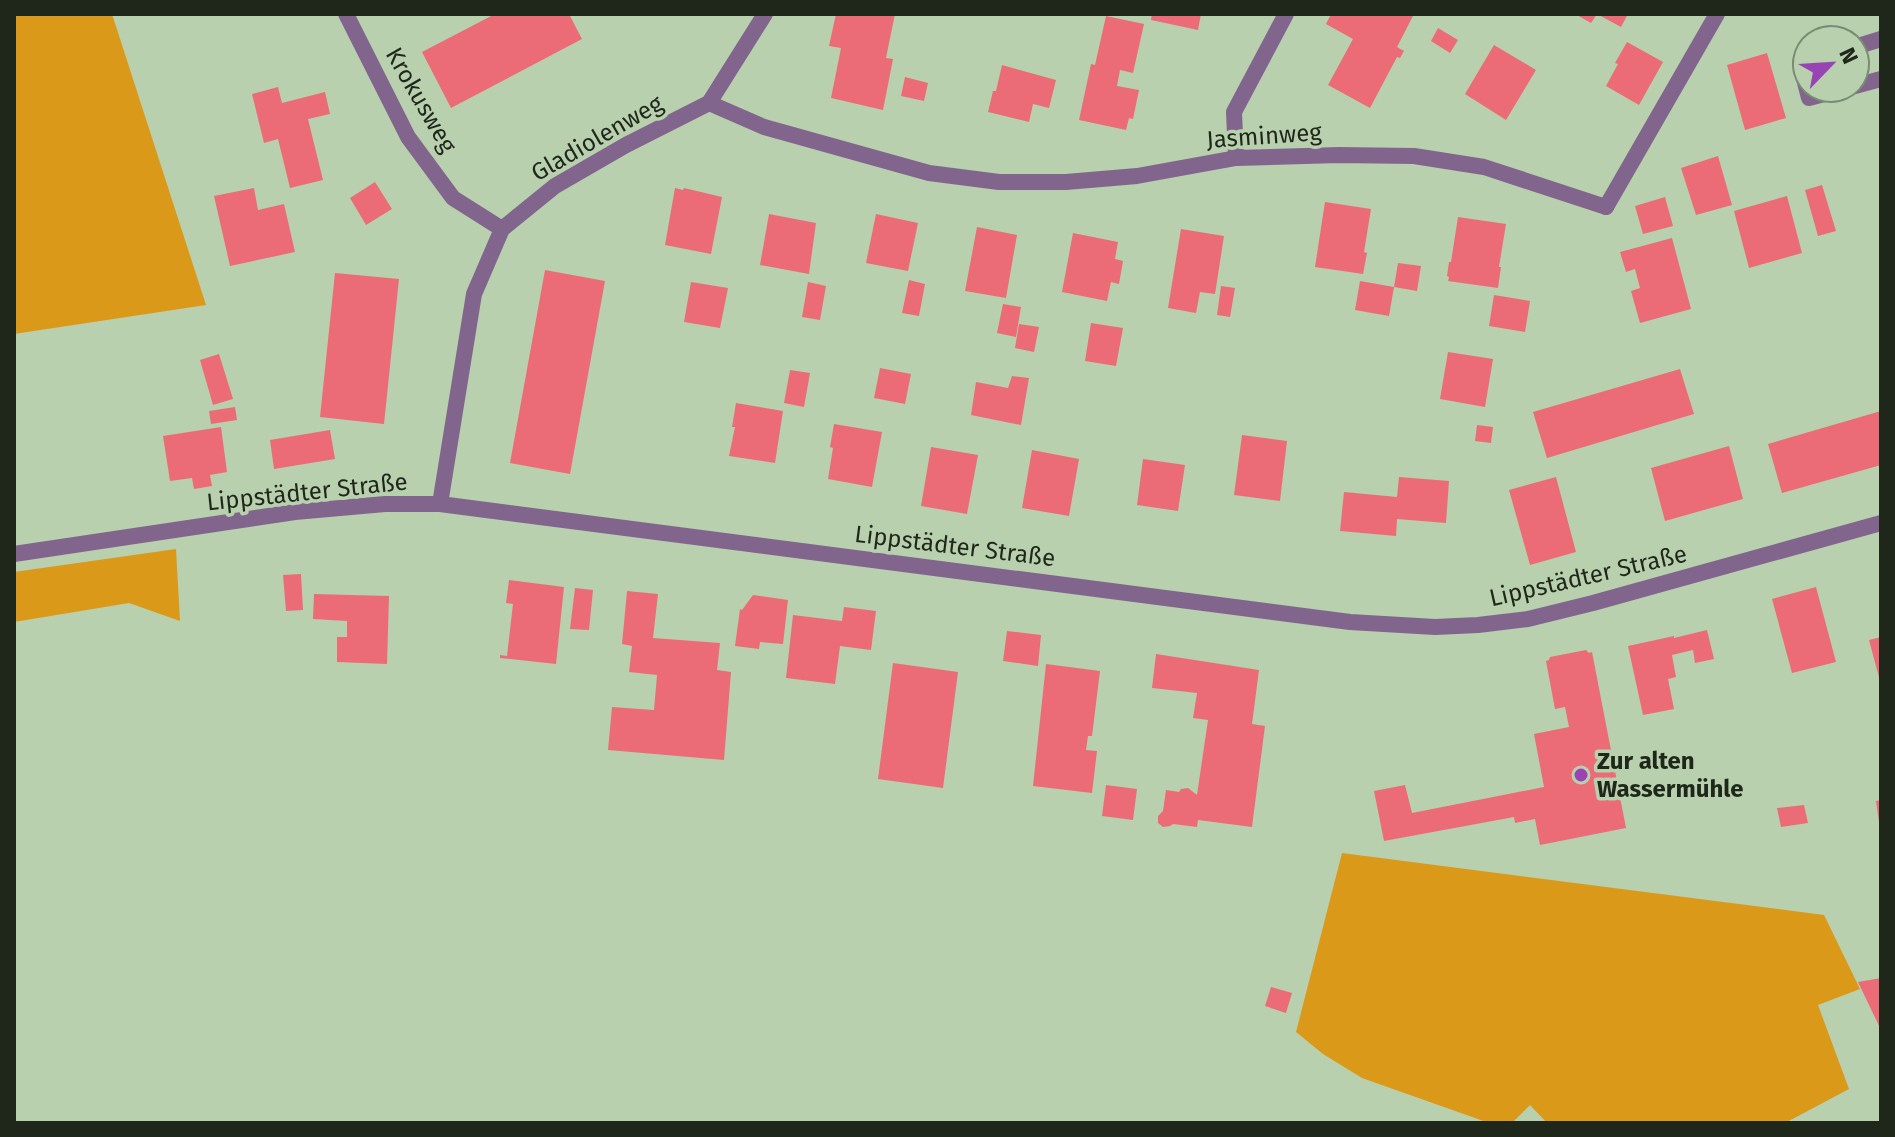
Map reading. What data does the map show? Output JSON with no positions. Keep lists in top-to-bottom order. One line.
{"streets":{"street":["Krokusweg","Jasminweg","Gladiolenweg","Lippstädter Straße"]},"crossings":[["Krokusweg","Gladiolenweg"],["Jasminweg","Gladiolenweg"],["Gladiolenweg","Lippstädter Straße"]],"places":["Zur alten Wassermühle"],"north":"top right"}
